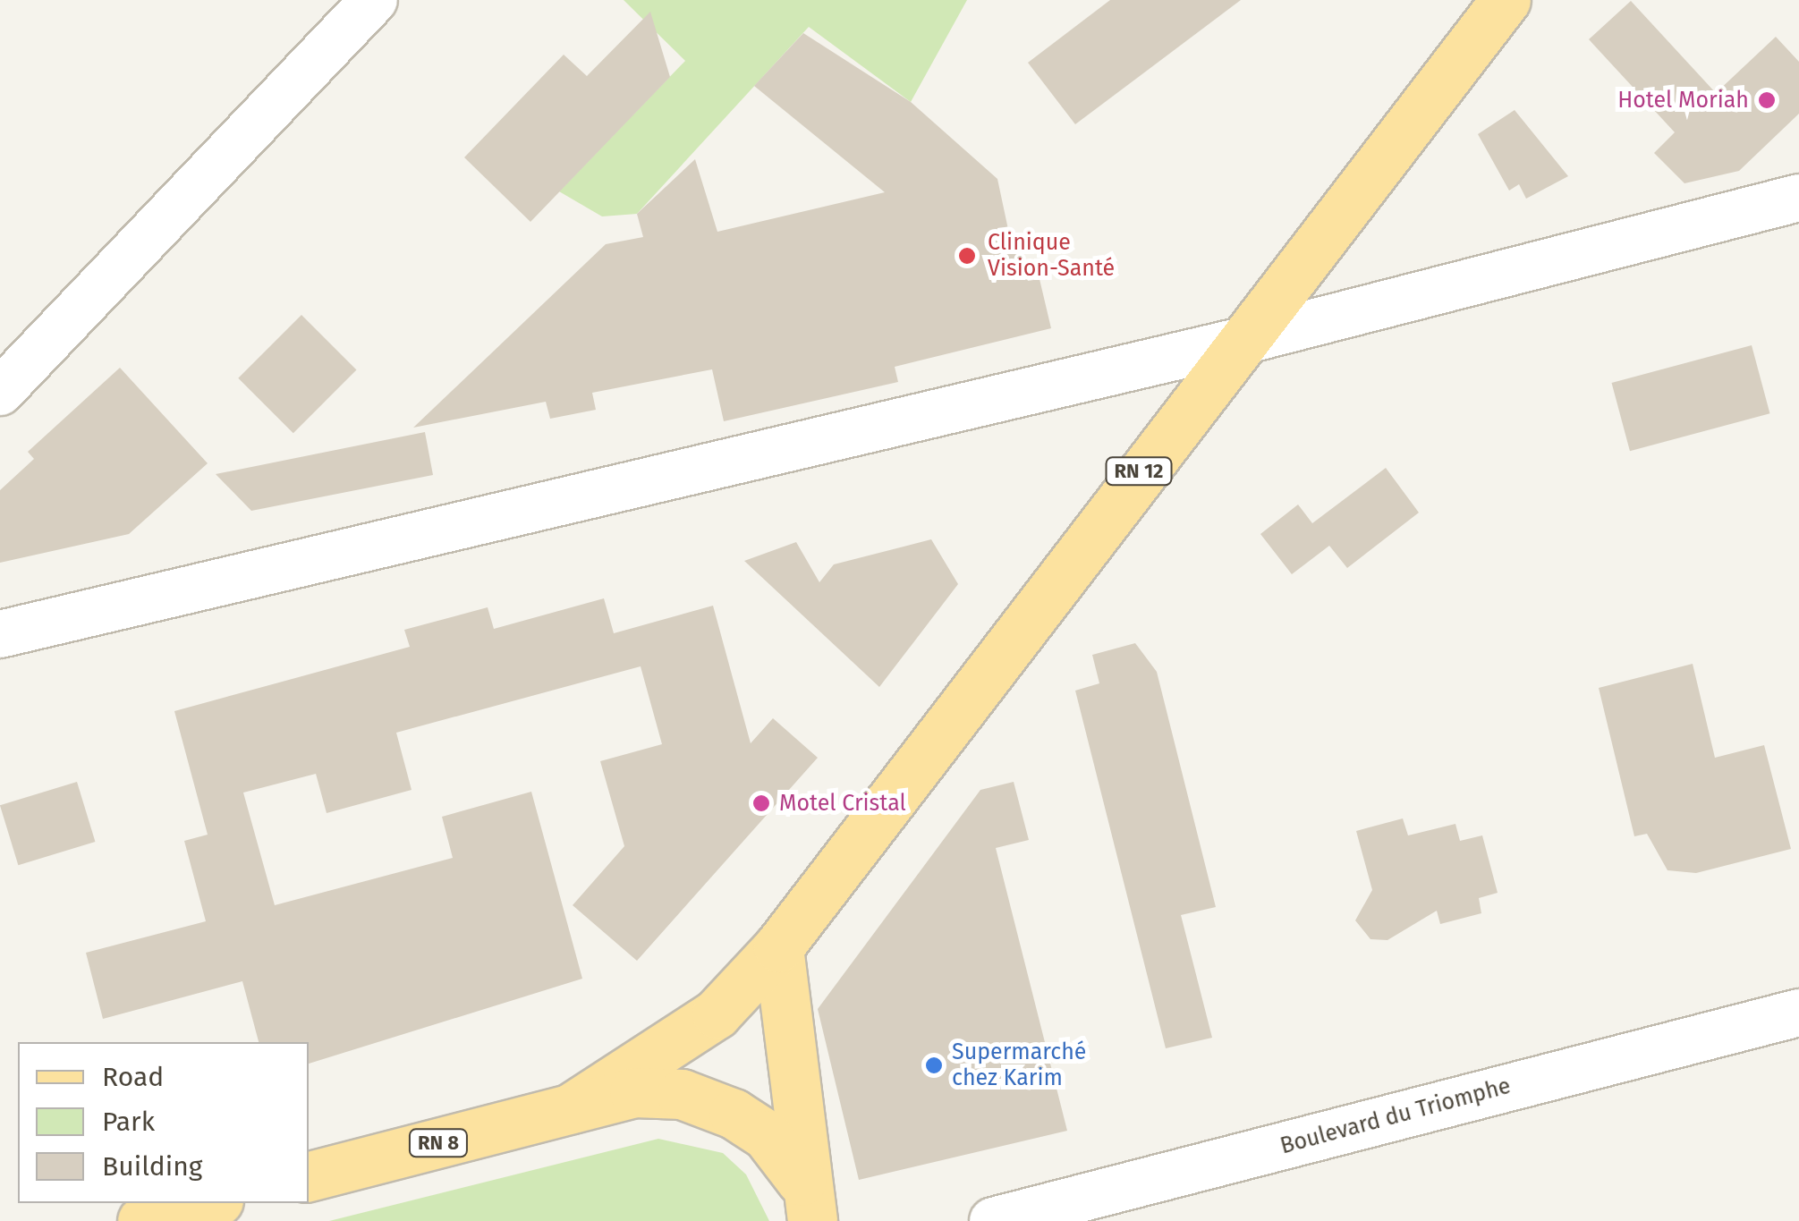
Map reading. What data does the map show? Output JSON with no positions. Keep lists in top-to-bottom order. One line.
{"streets":{"main road":["RN 12","RN 8"],"street":["Boulevard du Triomphe"]},"crossings":[["RN 12","RN 8"]],"places":["Hotel Moriah","Clinique Vision-Santé","Motel Cristal","Supermarché chez Karim"],"legend":["Road","Park","Building"]}
